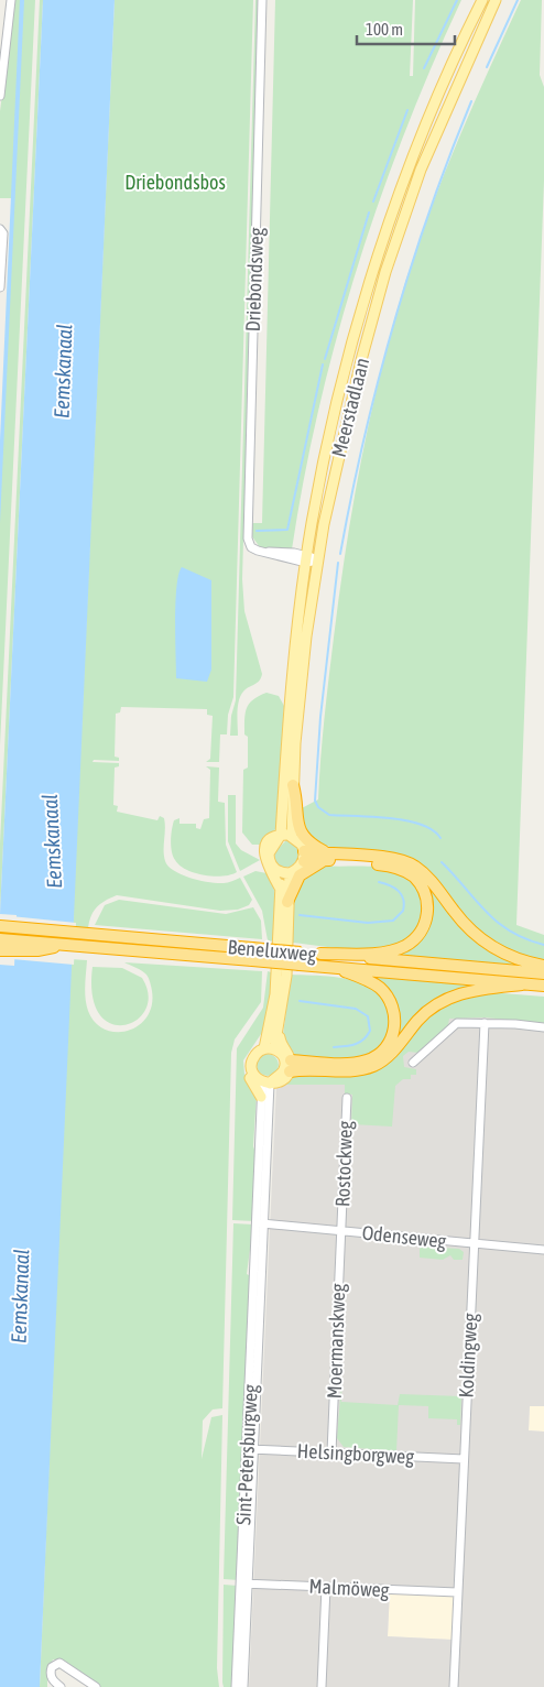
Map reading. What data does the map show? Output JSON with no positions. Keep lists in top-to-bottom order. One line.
{"streets":{"highway":["Beneluxweg"],"main road":["Meerstadlaan"],"street":["Driebondsweg","Rostockweg","Odenseweg","Moermanskweg","Koldingweg","Helsingborgweg","Sint-Petersburgweg","Malmöweg"]},"crossings":[["Driebondsweg","Meerstadlaan"],["Rostockweg","Odenseweg"],["Rostockweg","Moermanskweg"],["Odenseweg","Moermanskweg"],["Odenseweg","Koldingweg"],["Odenseweg","Sint-Petersburgweg"],["Moermanskweg","Helsingborgweg"],["Koldingweg","Helsingborgweg"],["Koldingweg","Malmöweg"],["Helsingborgweg","Sint-Petersburgweg"],["Sint-Petersburgweg","Malmöweg"]],"water":["Eemskanaal"],"parks":["Driebondsbos"],"scale_bar":"100 m"}
